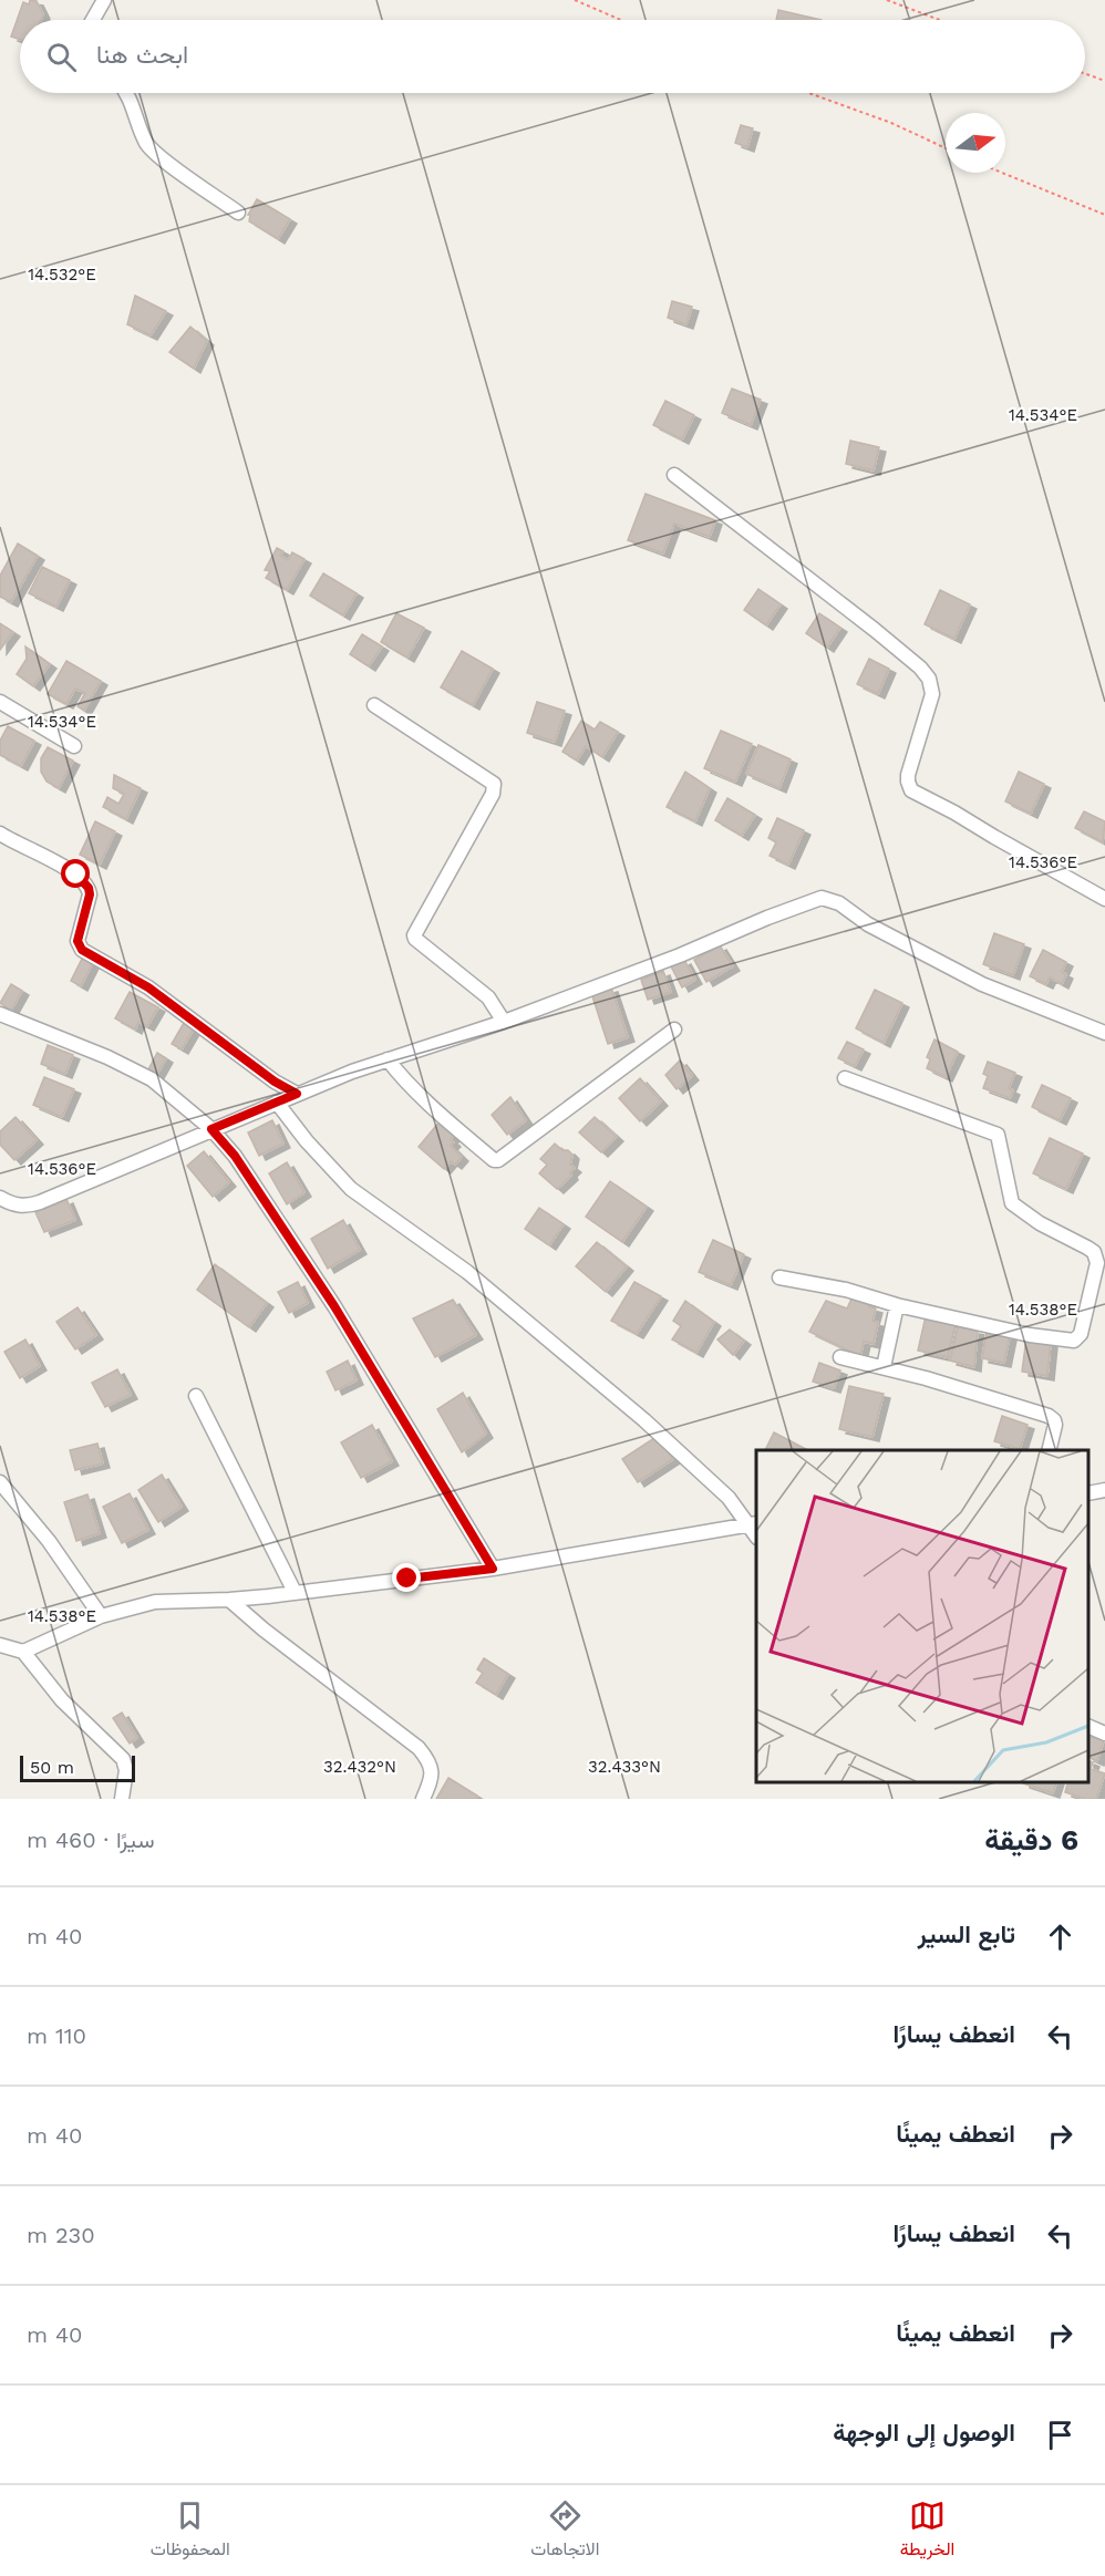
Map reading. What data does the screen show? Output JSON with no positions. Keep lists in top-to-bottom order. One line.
{"scale_bar":"50 m","north":"right","page":{"search":"ابحث هنا","scale":"50 m","heading":["6 دقيقة","سيرًا · 460 m"],"list":[["تابع السير","40 m"],["انعطف يسارًا","110 m"],["انعطف يمينًا","40 m"],["انعطف يسارًا","230 m"],["انعطف يمينًا","40 m"],"الوصول إلى الوجهة"],"nav":["الخريطة","الاتجاهات","المحفوظات"]},"coordinates":["14.532°E","14.534°E","14.536°E","14.538°E","32.432°N","32.433°N"]}
